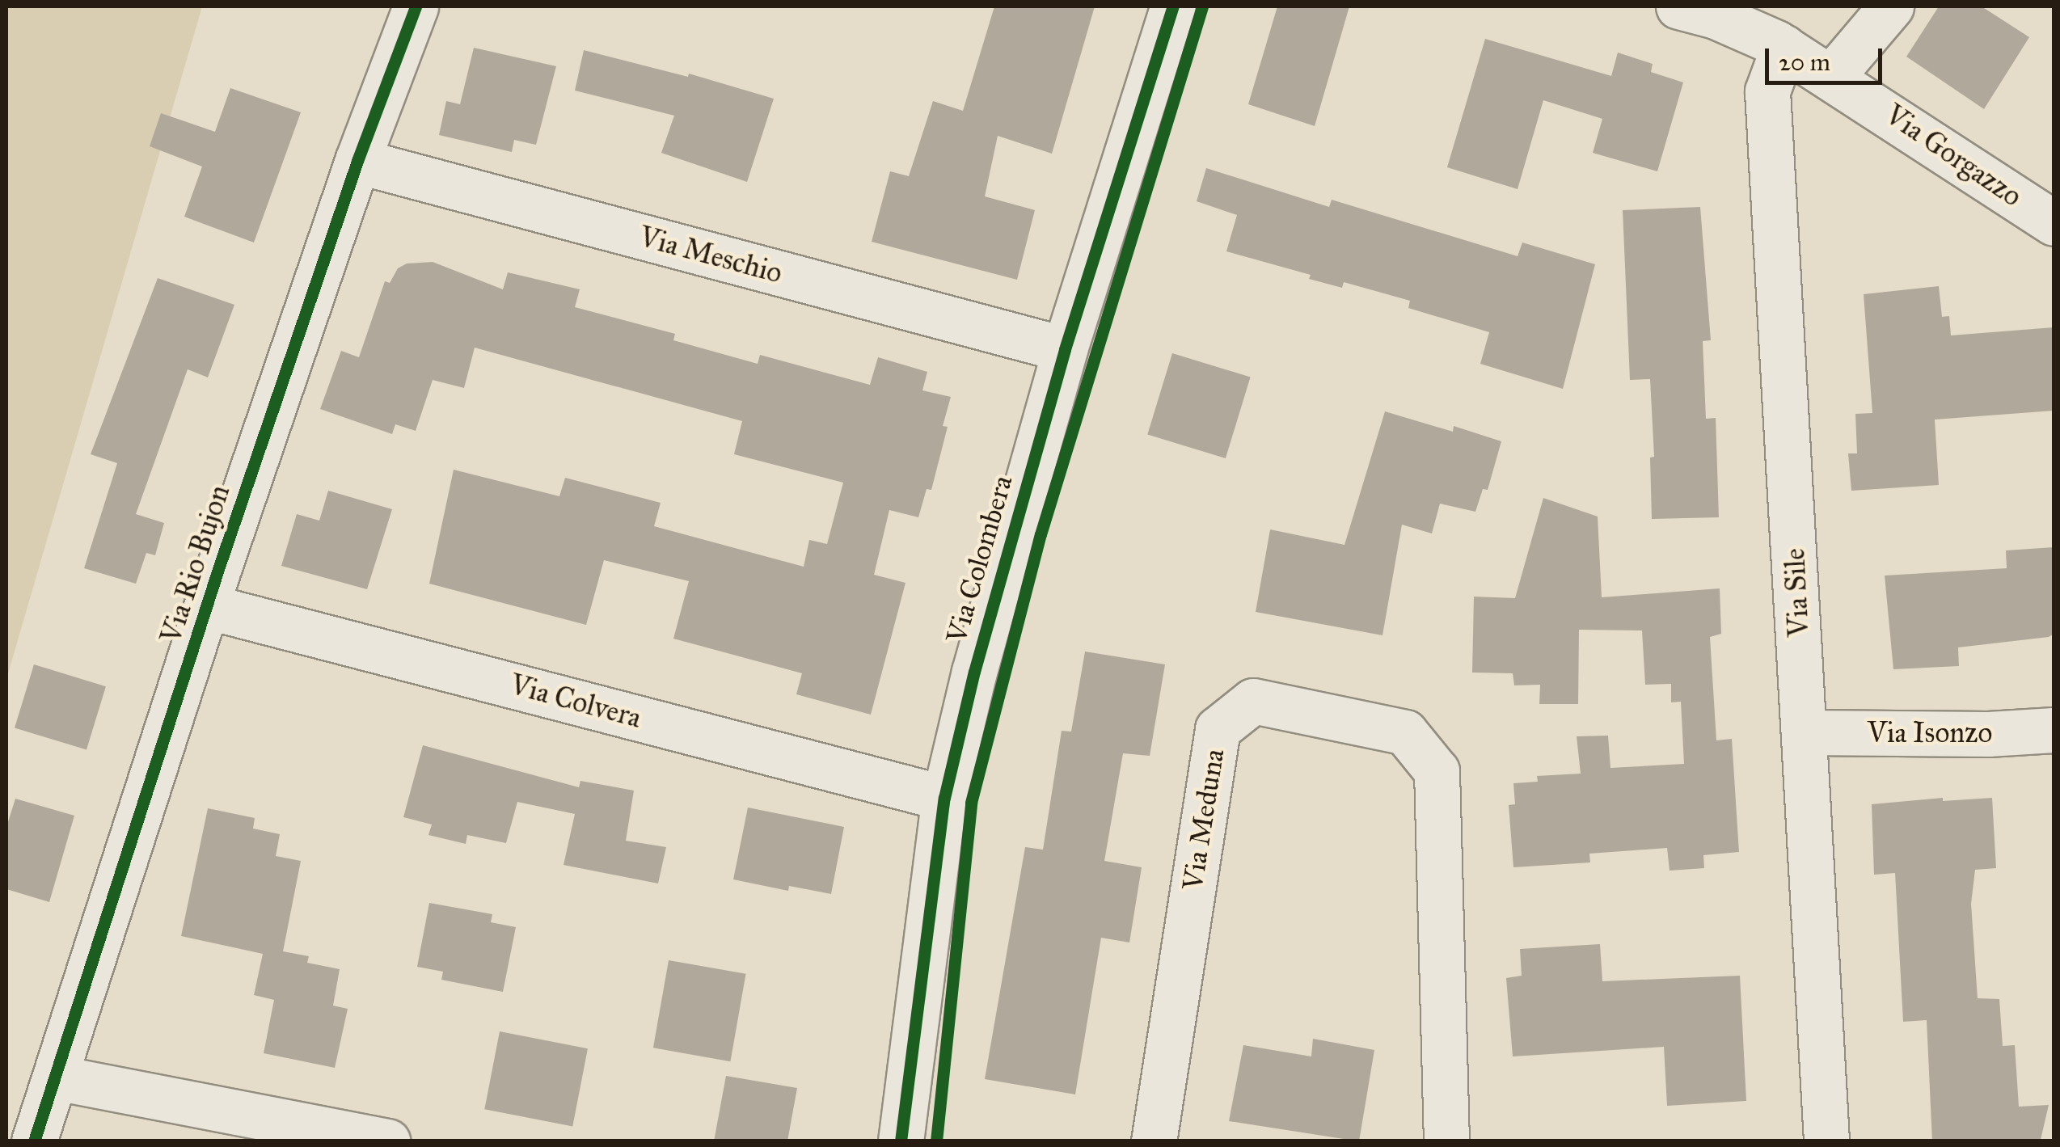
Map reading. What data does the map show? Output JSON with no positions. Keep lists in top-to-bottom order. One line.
{"streets":{"street":["Via Gorgazzo","Via Meschio","Via Colombera","Via Rio Bujon","Via Sile","Via Colvera","Via Isonzo","Via Meduna"]},"crossings":[["Via Gorgazzo","Via Sile"],["Via Meschio","Via Colombera"],["Via Meschio","Via Rio Bujon"],["Via Colombera","Via Colvera"],["Via Rio Bujon","Via Colvera"],["Via Sile","Via Isonzo"]],"scale_bar":"20 m"}
